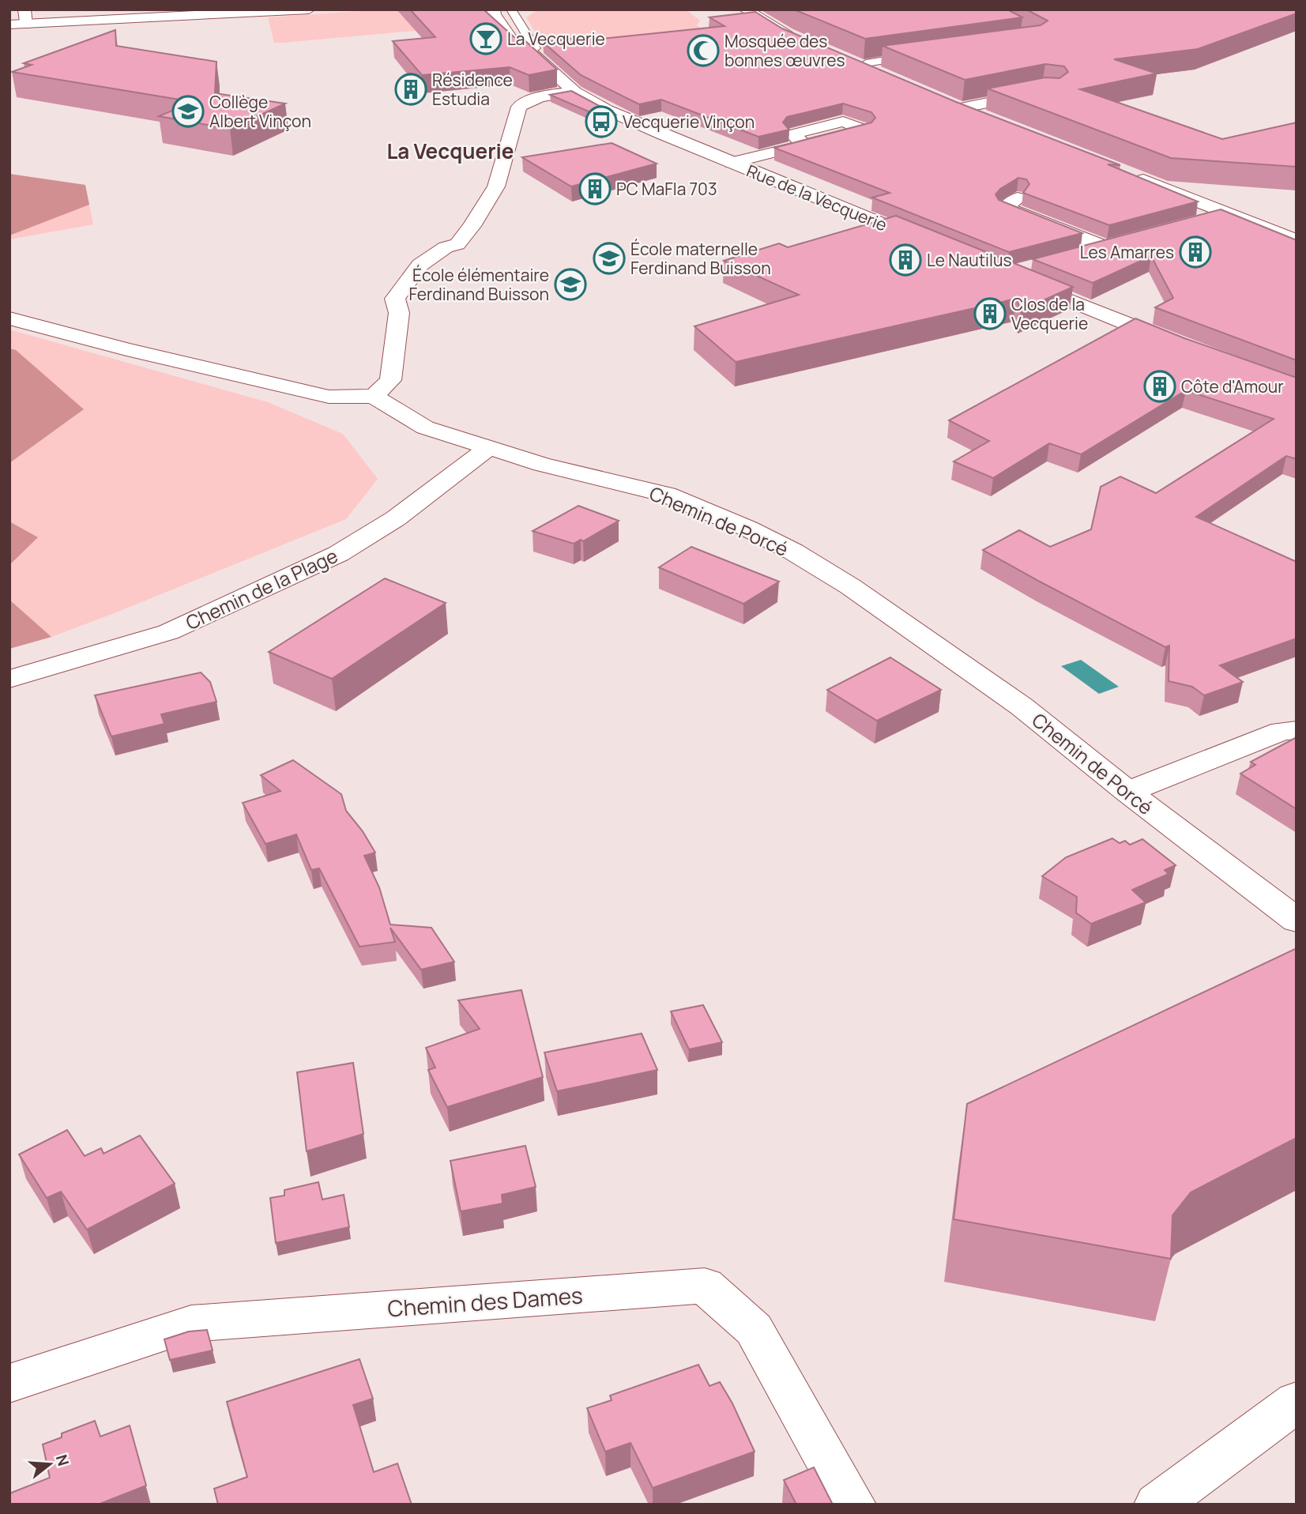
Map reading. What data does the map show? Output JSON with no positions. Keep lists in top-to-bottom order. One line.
{"streets":{"street":["Rue de la Vecquerie","Chemin de Porcé","Chemin de la Plage","Chemin des Dames"]},"crossings":[["Chemin de Porcé","Chemin de la Plage"]],"districts":["La Vecquerie"],"places":{"bar":["La Vecquerie"],"mosque":["Mosquée des bonnes œuvres"],"building":["Résidence Estudia","PC MaFla 703","Les Amarres","Le Nautilus","Clos de la Vecquerie","Côte d'Amour"],"school or university":["Collège Albert Vinçon","École maternelle Ferdinand Buisson","École élémentaire Ferdinand Buisson"],"bus stop":["Vecquerie Vinçon"]},"north":"right"}
